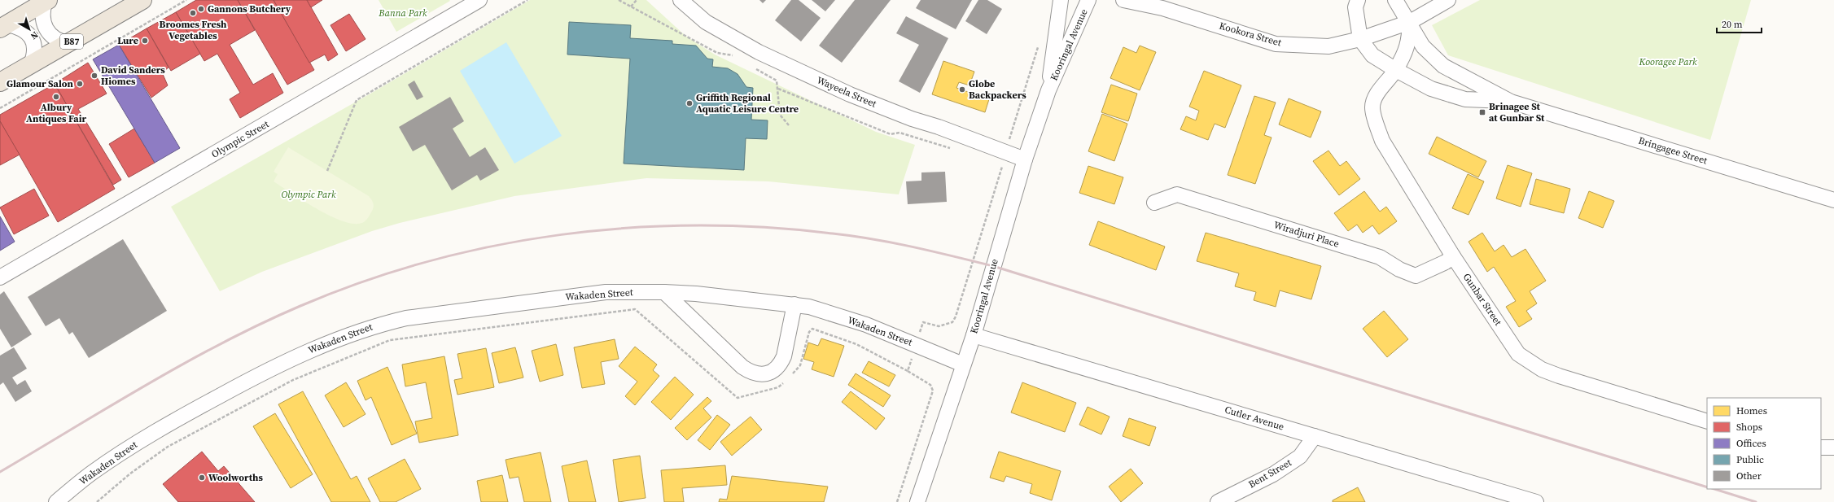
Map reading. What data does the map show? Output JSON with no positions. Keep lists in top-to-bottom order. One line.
{"streets":{"main road":["B87"],"street":["Kookora Street","Kooringal Avenue","Wayeela Street","Olympic Street","Bringagee Street","Wiradjuri Place","Wakaden Street","Gunbar Street","Cutler Avenue","Bent Street"]},"crossings":[["Kookora Street","Bringagee Street"],["Kooringal Avenue","Wayeela Street"],["Kooringal Avenue","Wakaden Street"],["Kooringal Avenue","Cutler Avenue"],["Bringagee Street","Gunbar Street"],["Wiradjuri Place","Gunbar Street"],["Cutler Avenue","Bent Street"]],"parks":["Banna Park","Kooragee Park","Olympic Park"],"places":{"other":["Gannons Butchery","Broomes Fresh Vegetables","Lure","David Sanders Hiomes","Glamour Salon","Globe Backpackers","Albury Antiques Fair","Griffith Regional Aquatic Leisure Centre","Woolworths"],"transit":["Brinagee St at Gunbar St"]},"legend":["Homes","Shops","Offices","Public","Other"],"scale_bar":"20 m","north":"bottom right"}
